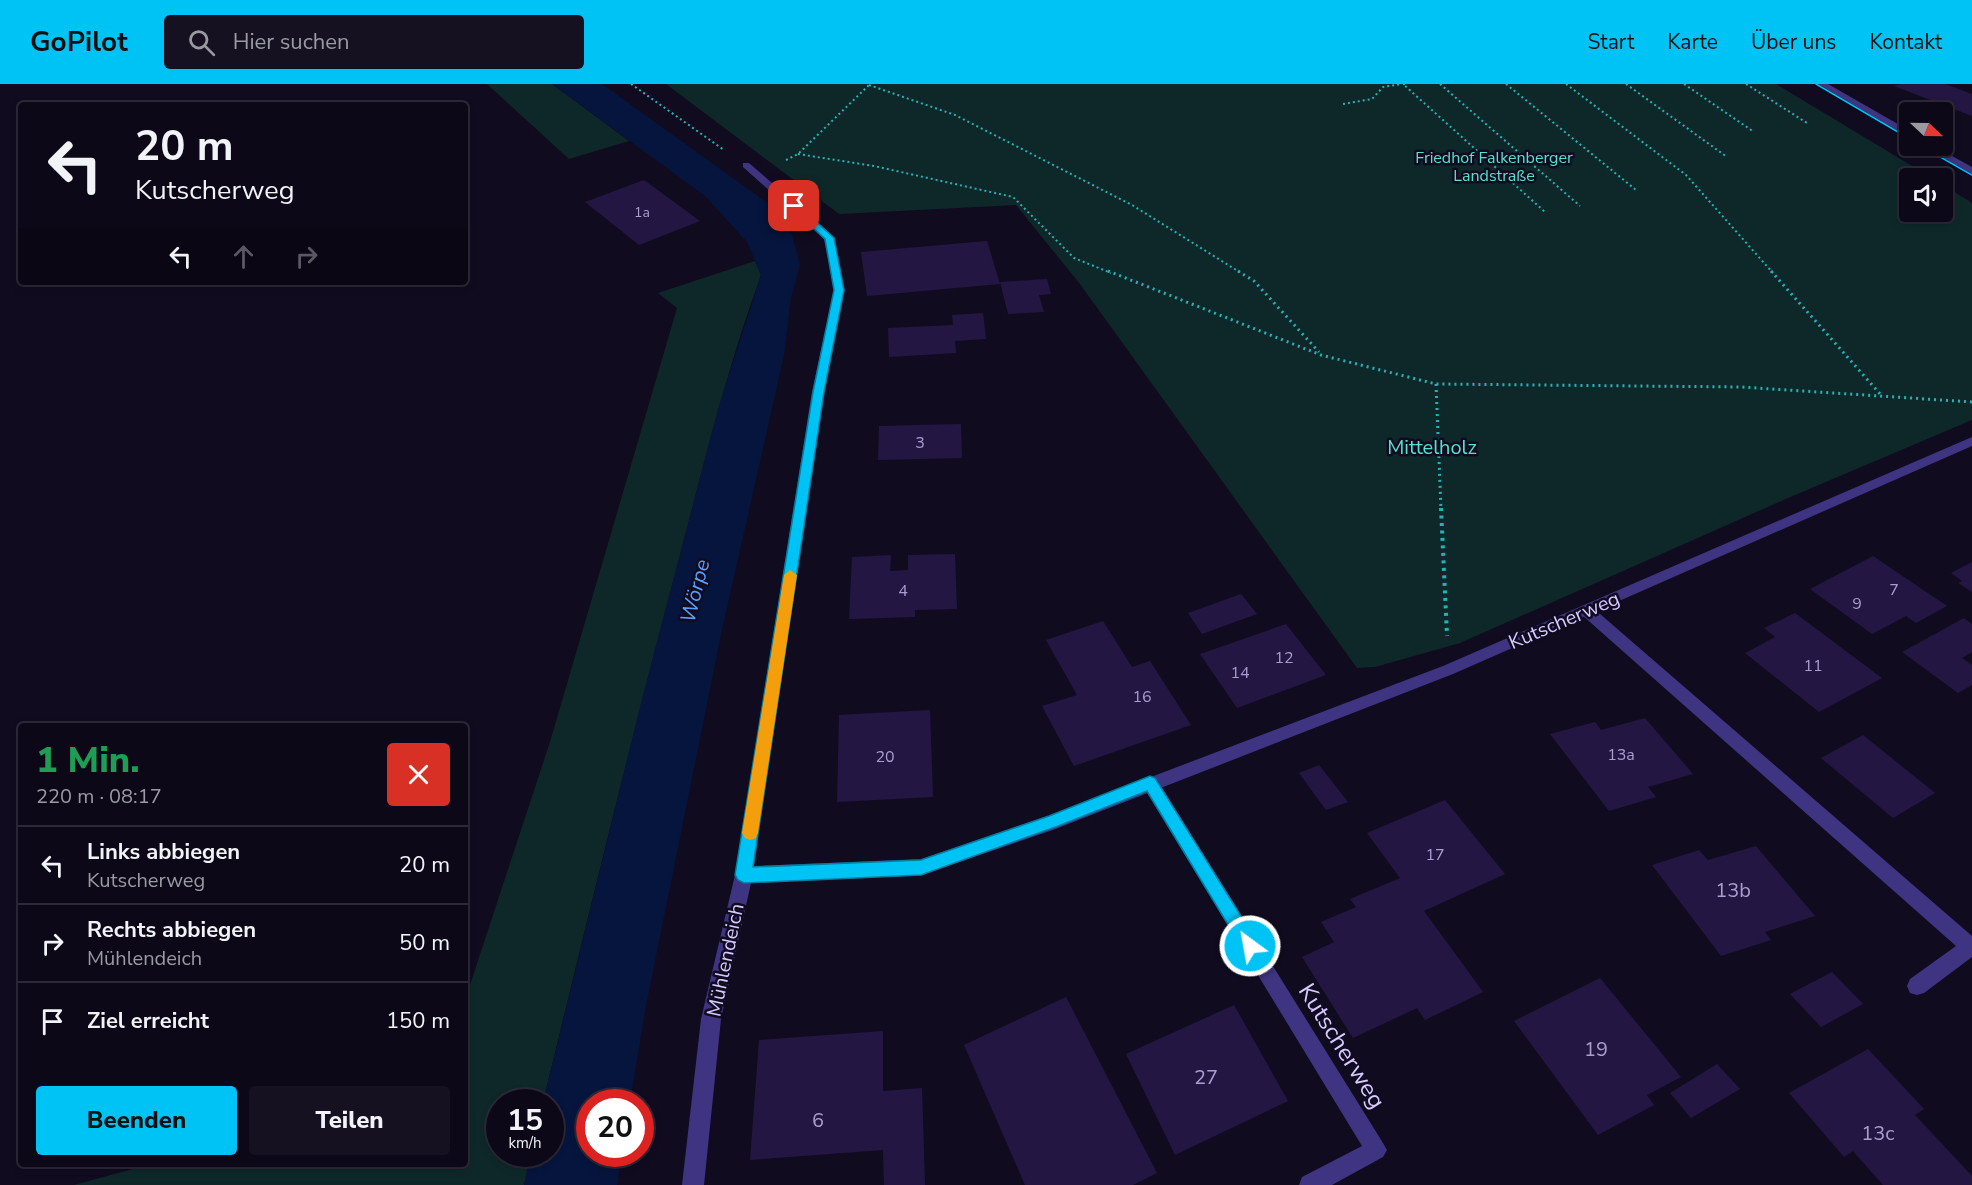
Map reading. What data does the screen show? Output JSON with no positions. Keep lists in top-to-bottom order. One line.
{"streets":{"street":["Kutscherweg","Mühlendeich"]},"crossings":[["Kutscherweg","Mühlendeich"]],"water":["Wörpe"],"parks":["Friedhof Falkenberger Landstraße","Mittelholz"],"house_numbers":["1a","3","7","4","9","12","11","14","16","13a","20","17","13b","19","27","6","13c"],"north":"right","page":{"header":"GoPilot","search":"Hier suchen","nav":["Start","Karte","Über uns","Kontakt"],"turn":["20 m","Kutscherweg"],"heading":["1 Min.","220 m · 08:17"],"list":[{"name":"Links abbiegen","note":"Kutscherweg","value":"20 m"},{"name":"Rechts abbiegen","note":"Mühlendeich","value":"50 m"},{"name":"Ziel erreicht","value":"150 m"}],"buttons":["Beenden","Teilen"],"speed":"15 km/h","limit":"20"}}
